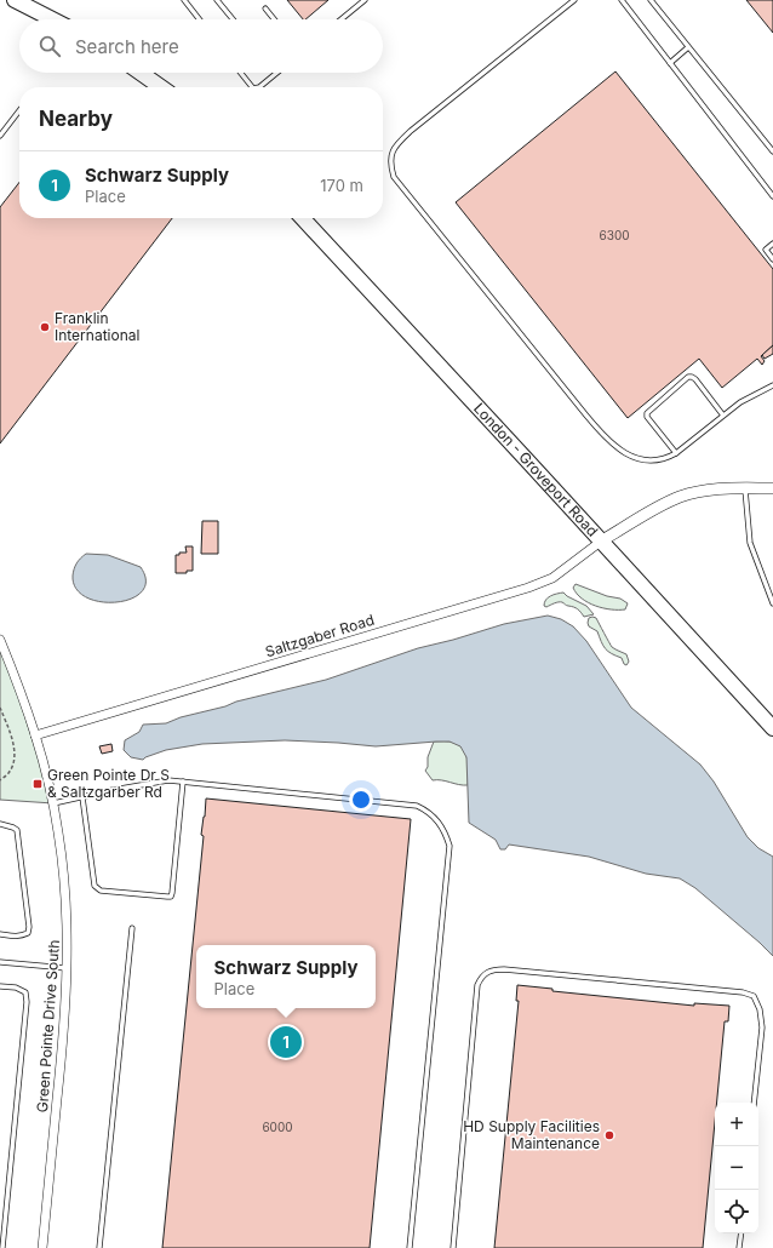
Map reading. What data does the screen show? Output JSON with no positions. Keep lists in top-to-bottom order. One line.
{"streets":{"main road":["London - Groveport Road"],"street":["Saltzgaber Road","Green Pointe Drive South"]},"crossings":[["London - Groveport Road","Saltzgaber Road"],["Saltzgaber Road","Green Pointe Drive South"]],"places":{"other":["Franklin International","HD Supply Facilities Maintenance"],"transit":["Green Pointe Dr S & Saltzgarber Rd"]},"house_numbers":["6300","6000"],"page":{"search":"Search here","heading":"Nearby","list":[{"mark":"1","name":"Schwarz Supply","note":"Place","value":"170 m"}],"popup":["Schwarz Supply","Place"],"pins":"1","map_buttons":["+","−"]}}
